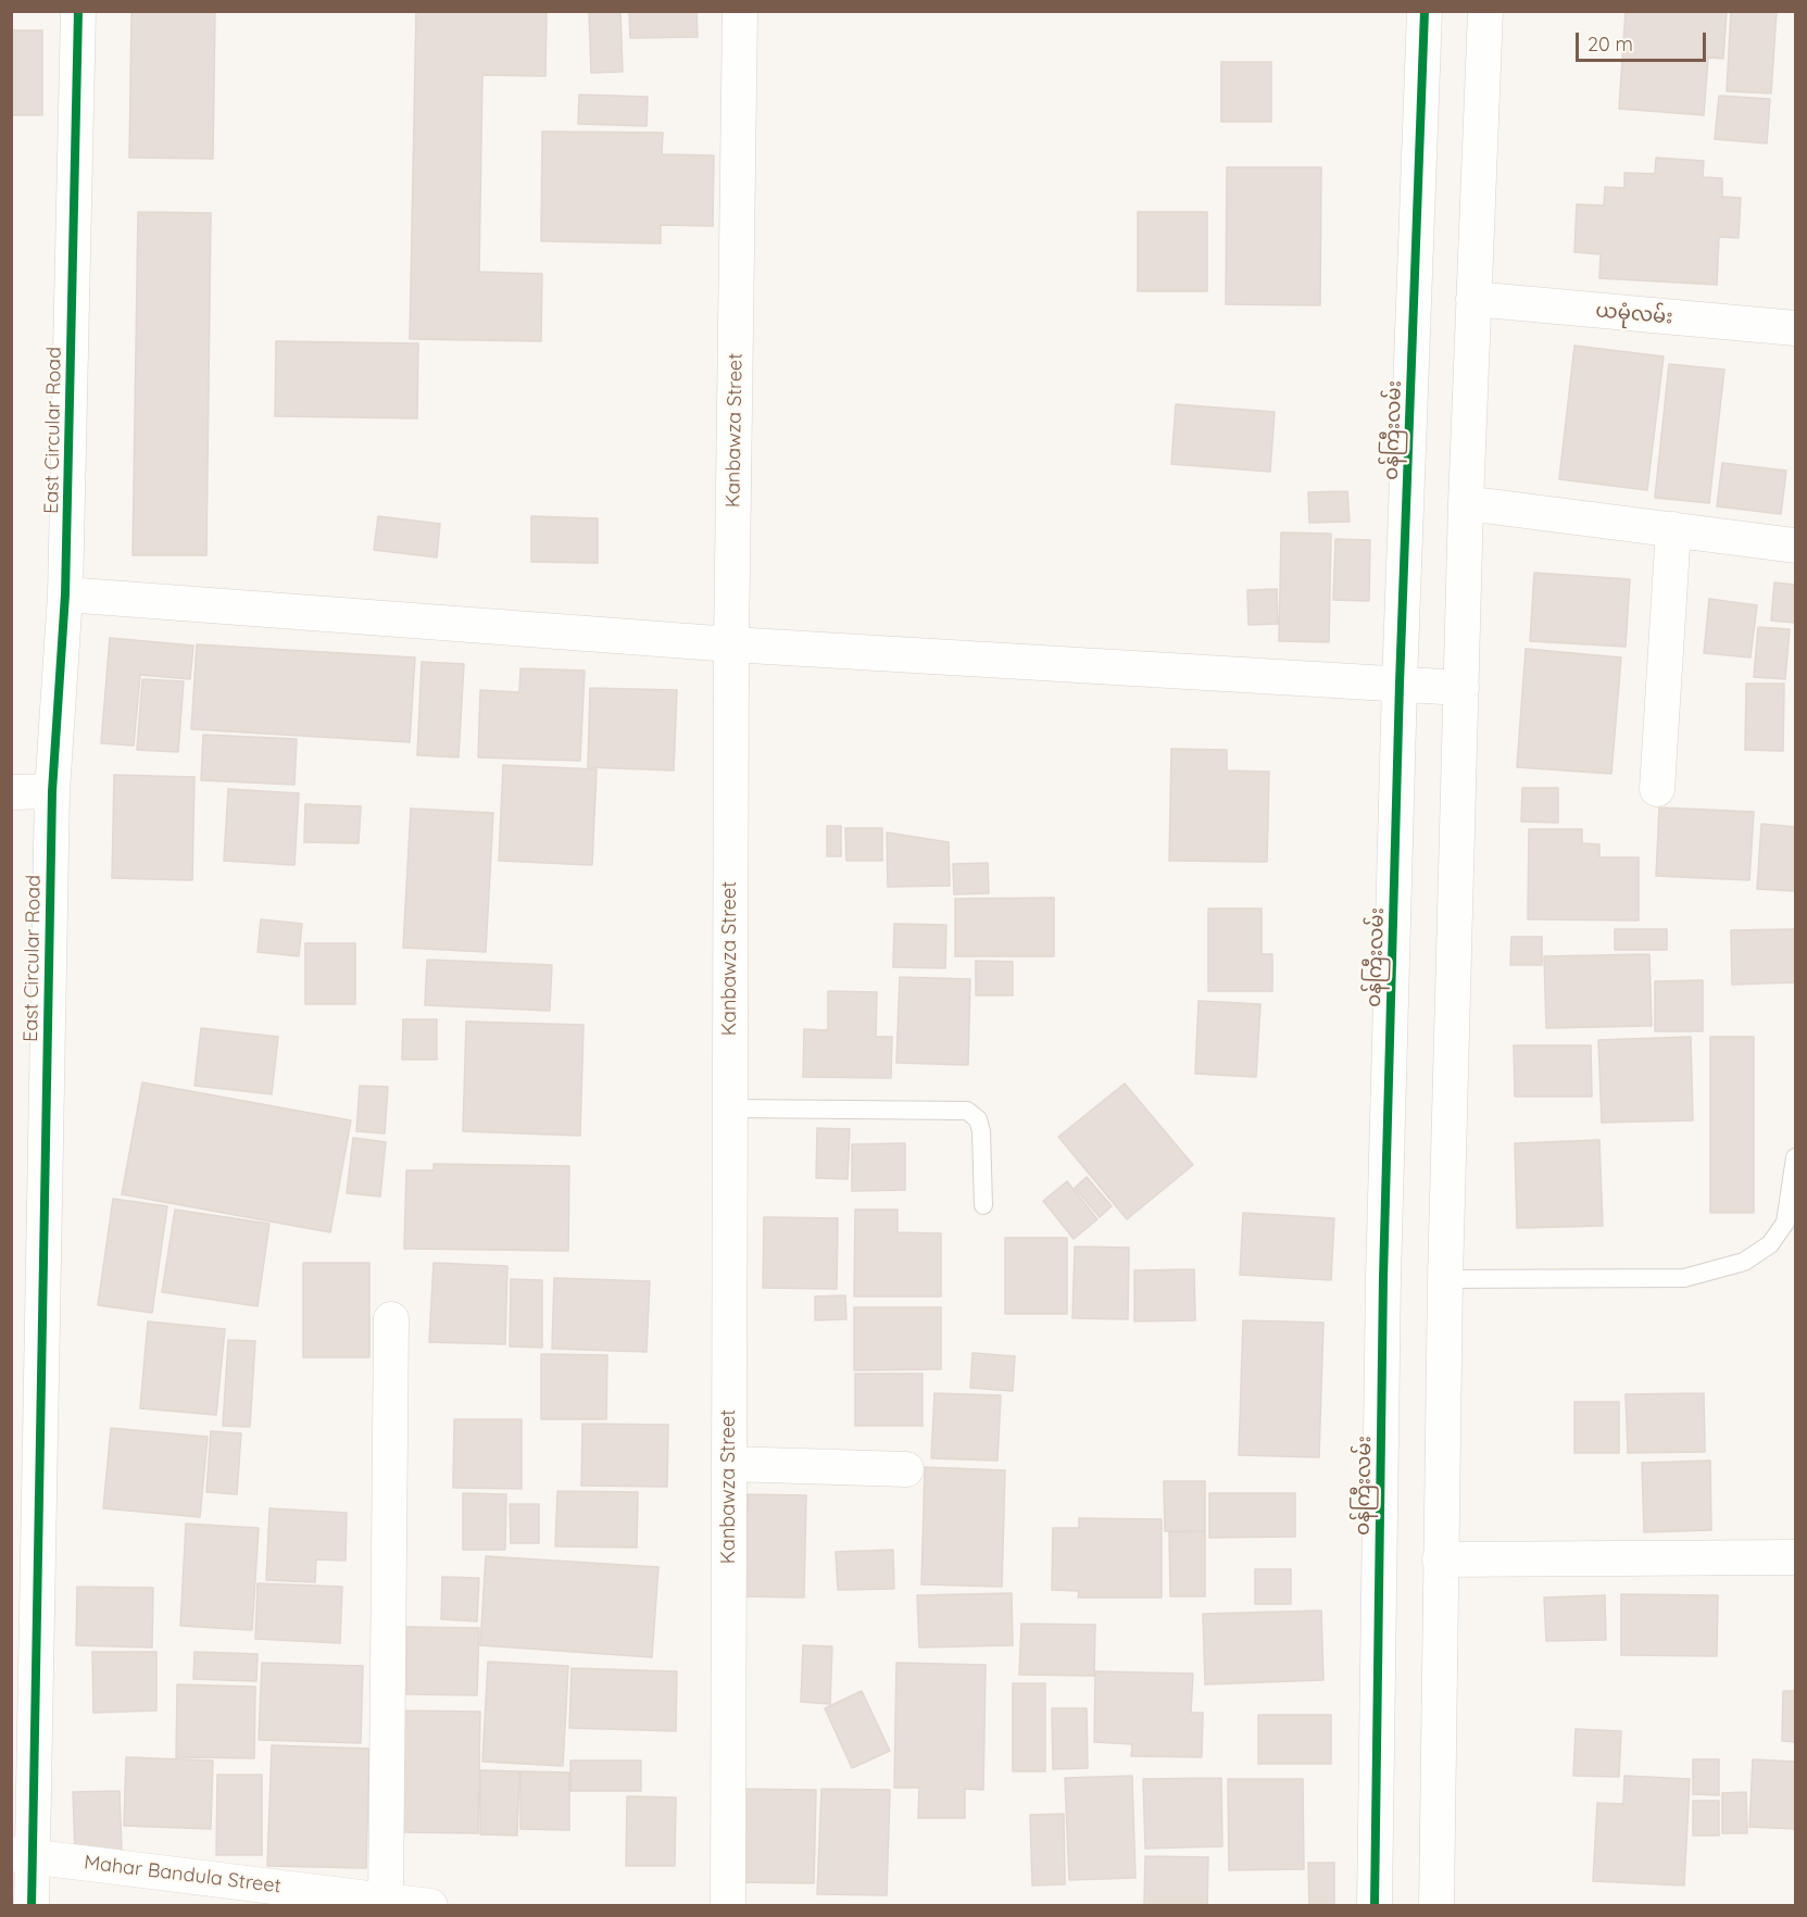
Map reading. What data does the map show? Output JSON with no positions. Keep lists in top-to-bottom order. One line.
{"streets":{"street":["ယမုံလမ်း","East Circular Road","Kanbawza Street","ဝန်ကြီးလမ်း","Mahar Bandula Street"]},"crossings":[["East Circular Road","Mahar Bandula Street"]],"scale_bar":"20 m"}
